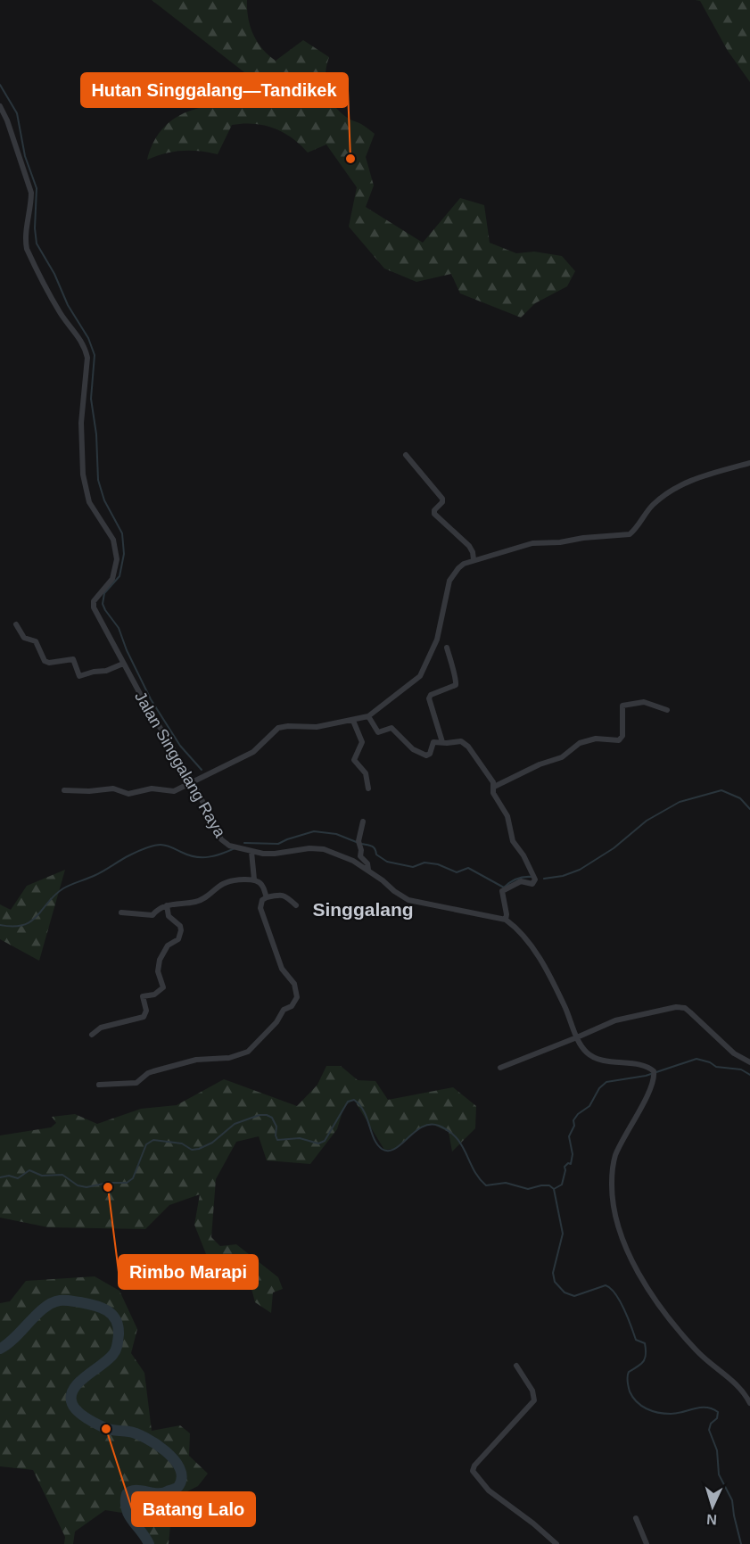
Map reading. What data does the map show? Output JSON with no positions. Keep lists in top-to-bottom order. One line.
{"streets":{"street":["Jalan Singgalang Raya"]},"districts":["Singgalang"],"places":["Hutan Singgalang—Tandikek","Rimbo Marapi","Batang Lalo"],"north":"bottom"}
